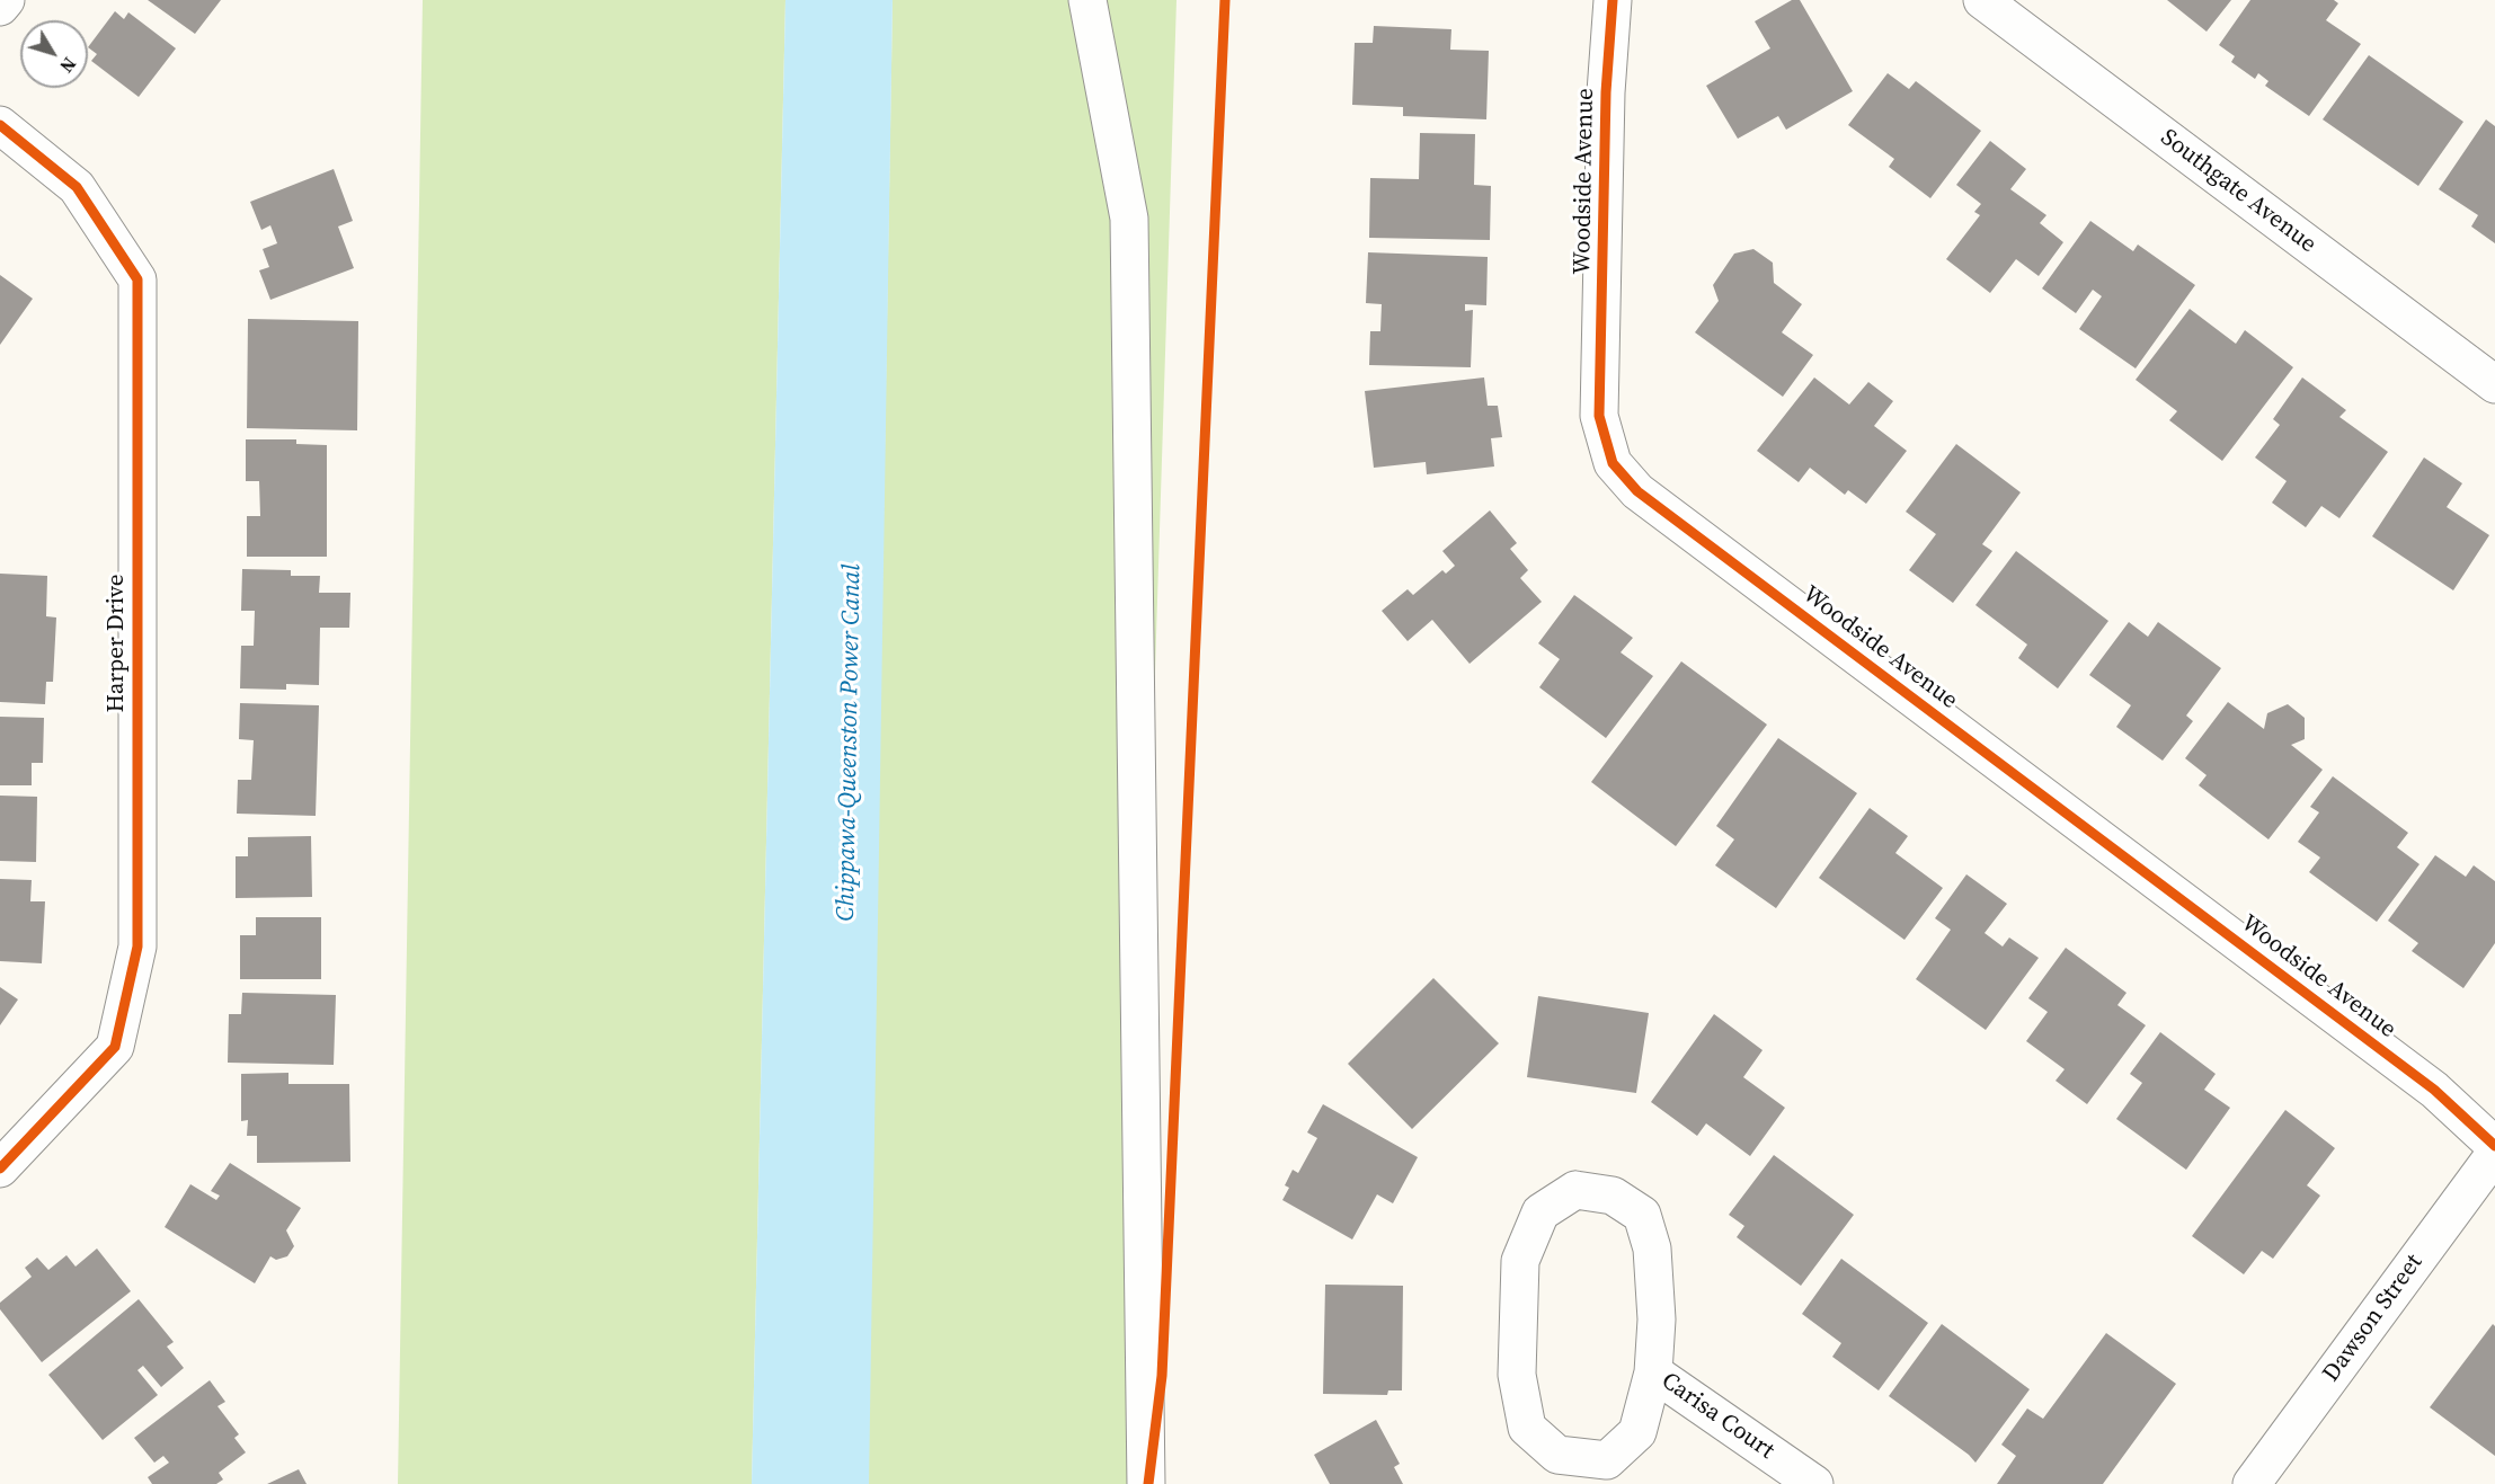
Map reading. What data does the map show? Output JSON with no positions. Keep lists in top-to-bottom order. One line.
{"streets":{"street":["Woodside Avenue","Southgate Avenue","Harper Drive","Dawson Street","Carisa Court"]},"water":["Chippawa-Queenston Power Canal"],"north":"bottom right"}
